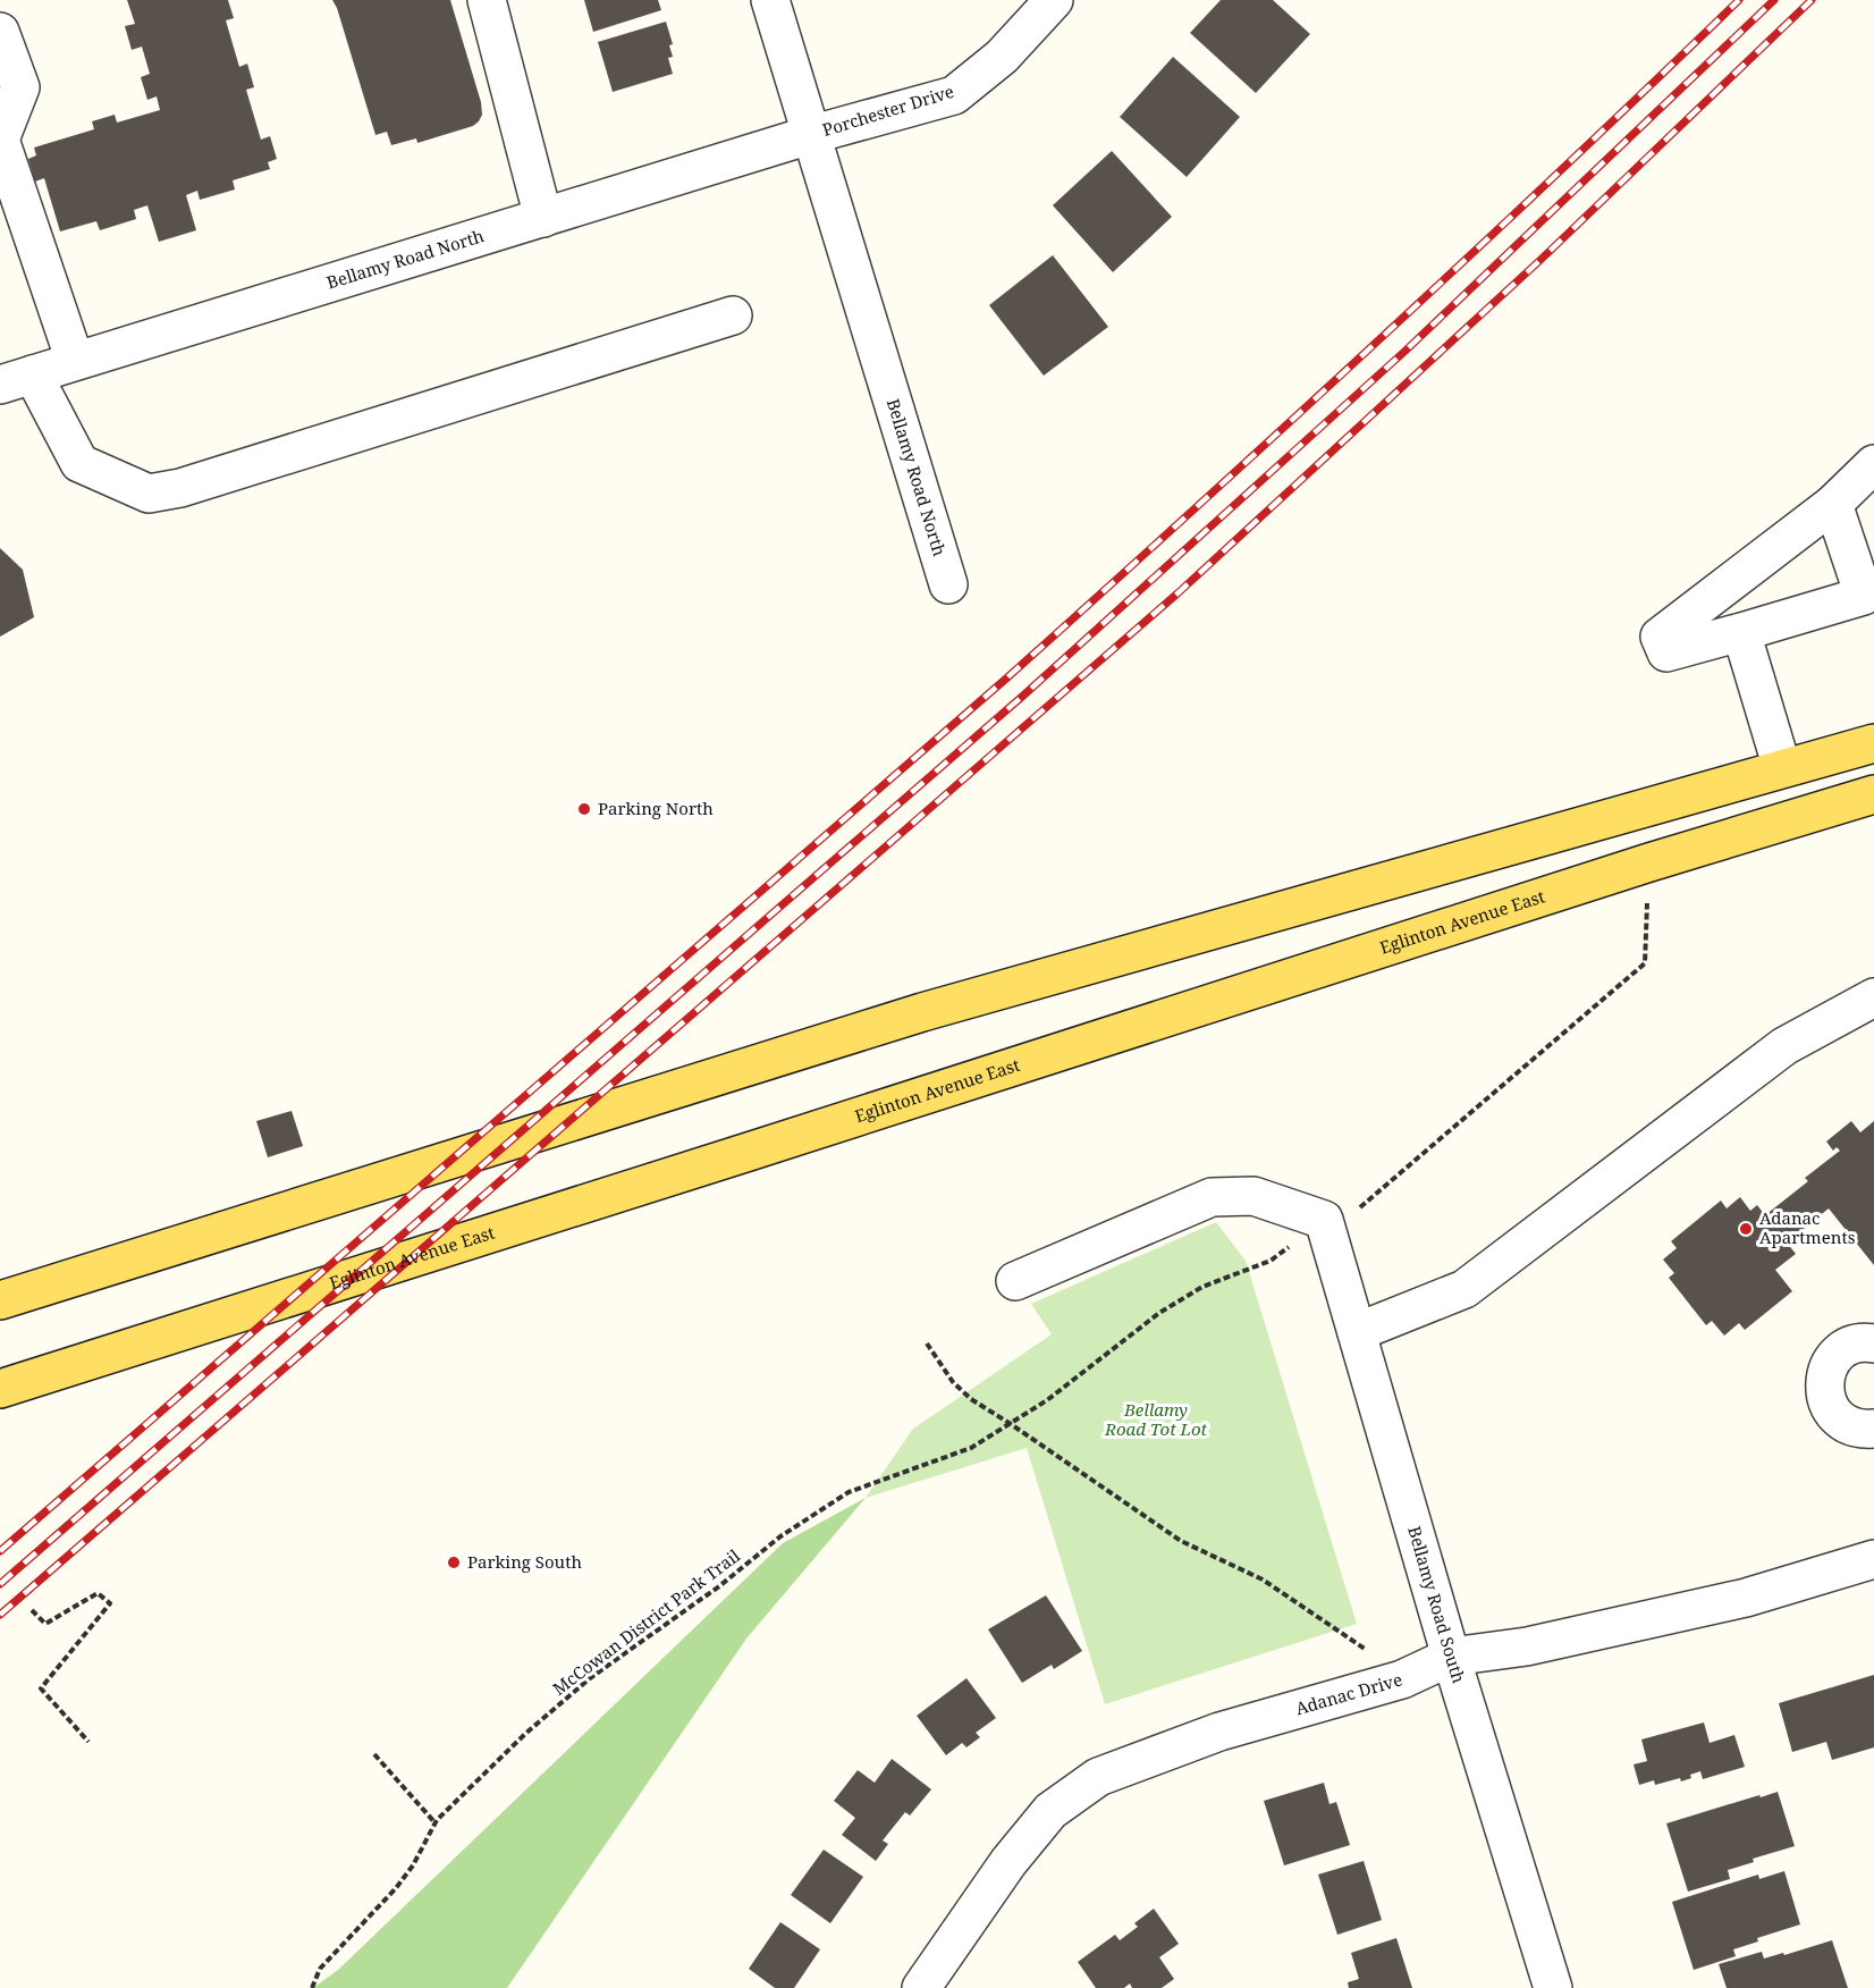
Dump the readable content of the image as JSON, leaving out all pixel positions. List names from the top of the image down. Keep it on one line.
{"streets":{"main road":["Eglinton Avenue East"],"street":["Porchester Drive","Bellamy Road North","Bellamy Road South","Adanac Drive"],"path":["McCowan District Park Trail"]},"crossings":[["Porchester Drive","Bellamy Road North"],["Eglinton Avenue East","McCowan District Park Trail"],["Bellamy Road South","McCowan District Park Trail"],["Bellamy Road South","Adanac Drive"]],"parks":["Bellamy Road Tot Lot"],"places":["Parking North","Adanac Apartments","Parking South"]}
